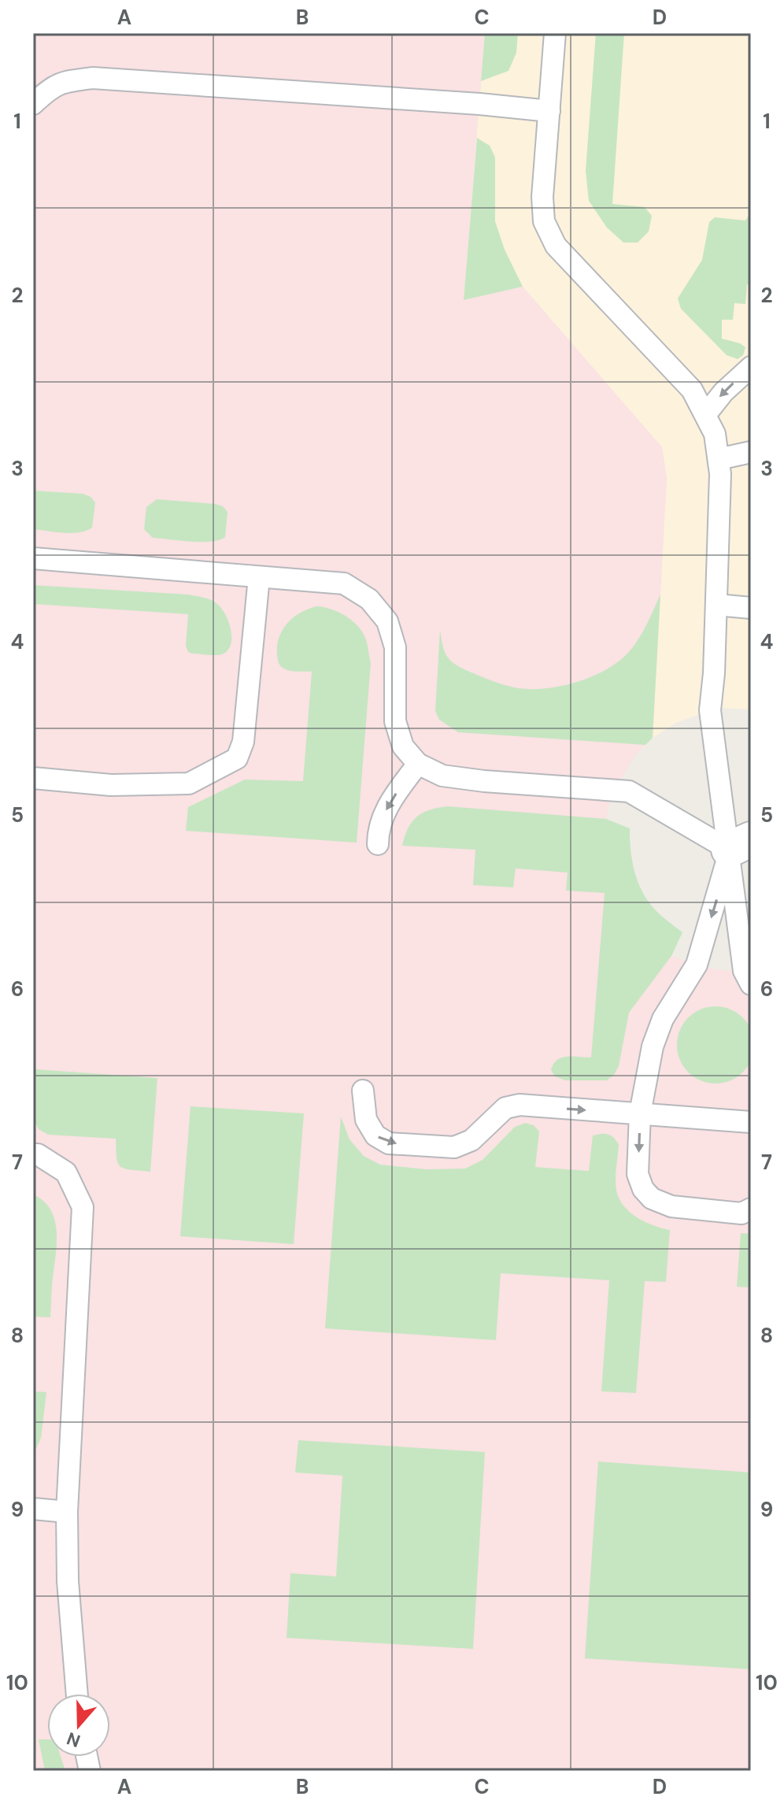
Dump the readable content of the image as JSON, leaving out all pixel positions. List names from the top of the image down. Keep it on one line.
{"north":"bottom","grid":{"columns":["A","B","C","D"],"rows":["1","2","3","4","5","6","7","8","9","10"]}}
